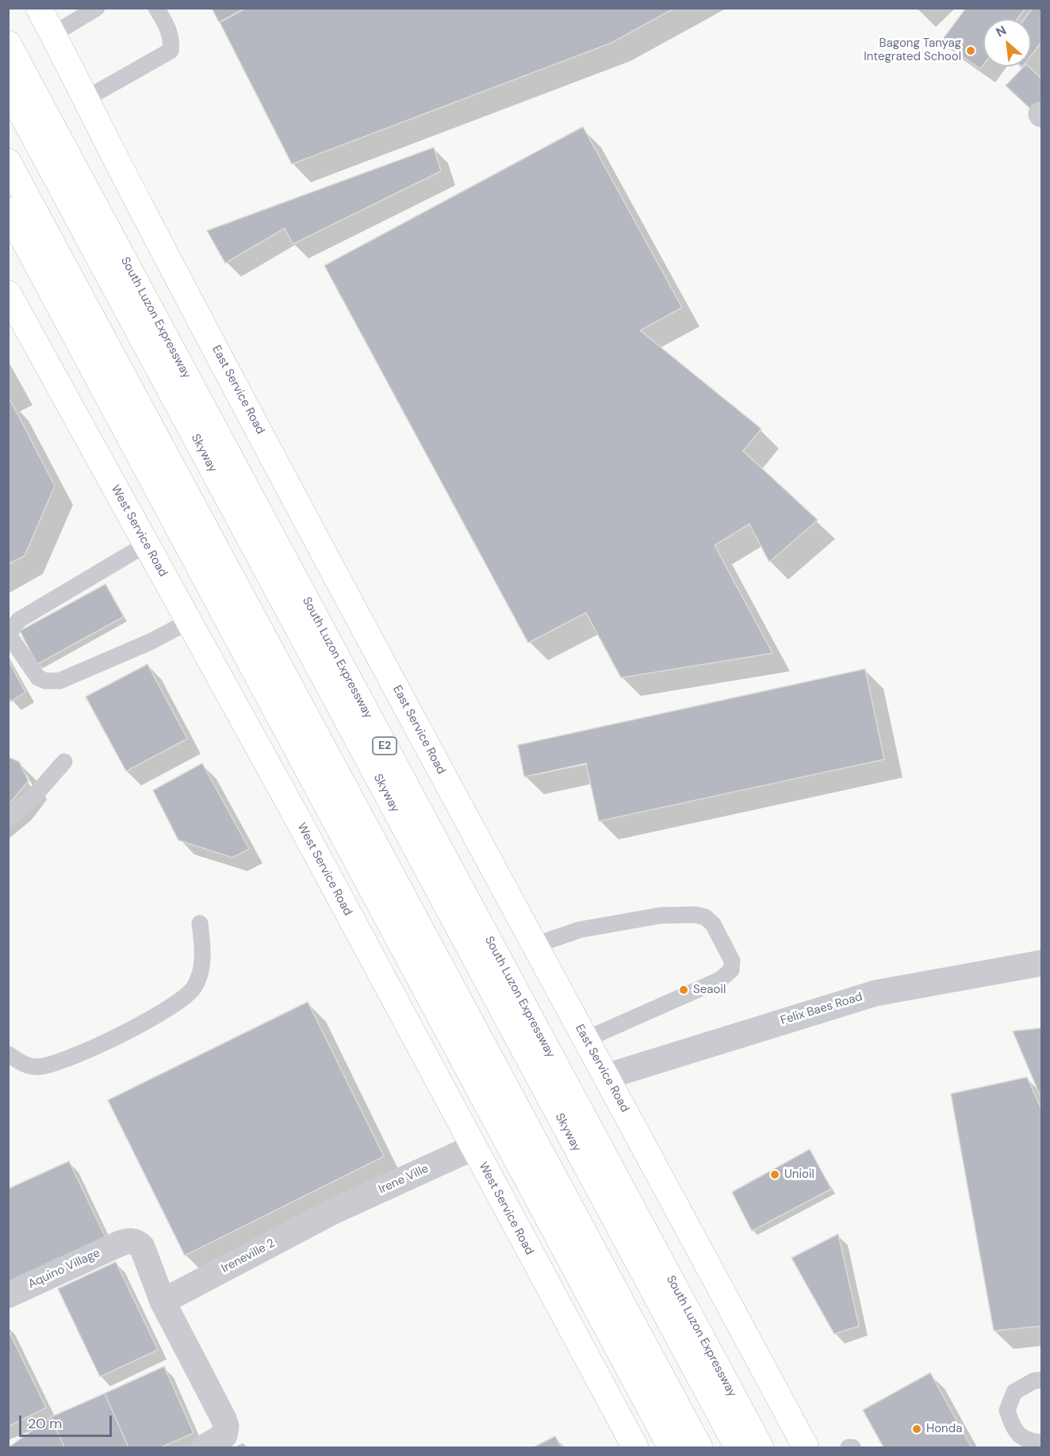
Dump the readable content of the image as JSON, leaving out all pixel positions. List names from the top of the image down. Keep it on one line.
{"streets":{"main road":["South Luzon Expressway","East Service Road","Skyway","West Service Road","E2"],"street":["Felix Baes Road","Irene Ville","Ireneville 2","Aquino Village"]},"crossings":[["East Service Road","Felix Baes Road"],["West Service Road","Irene Ville"],["Irene Ville","Ireneville 2"],["Ireneville 2","Aquino Village"]],"places":["Bagong Tanyag Integrated School","Seaoil","Unioil","Honda"],"scale_bar":"20 m","north":"top left"}
